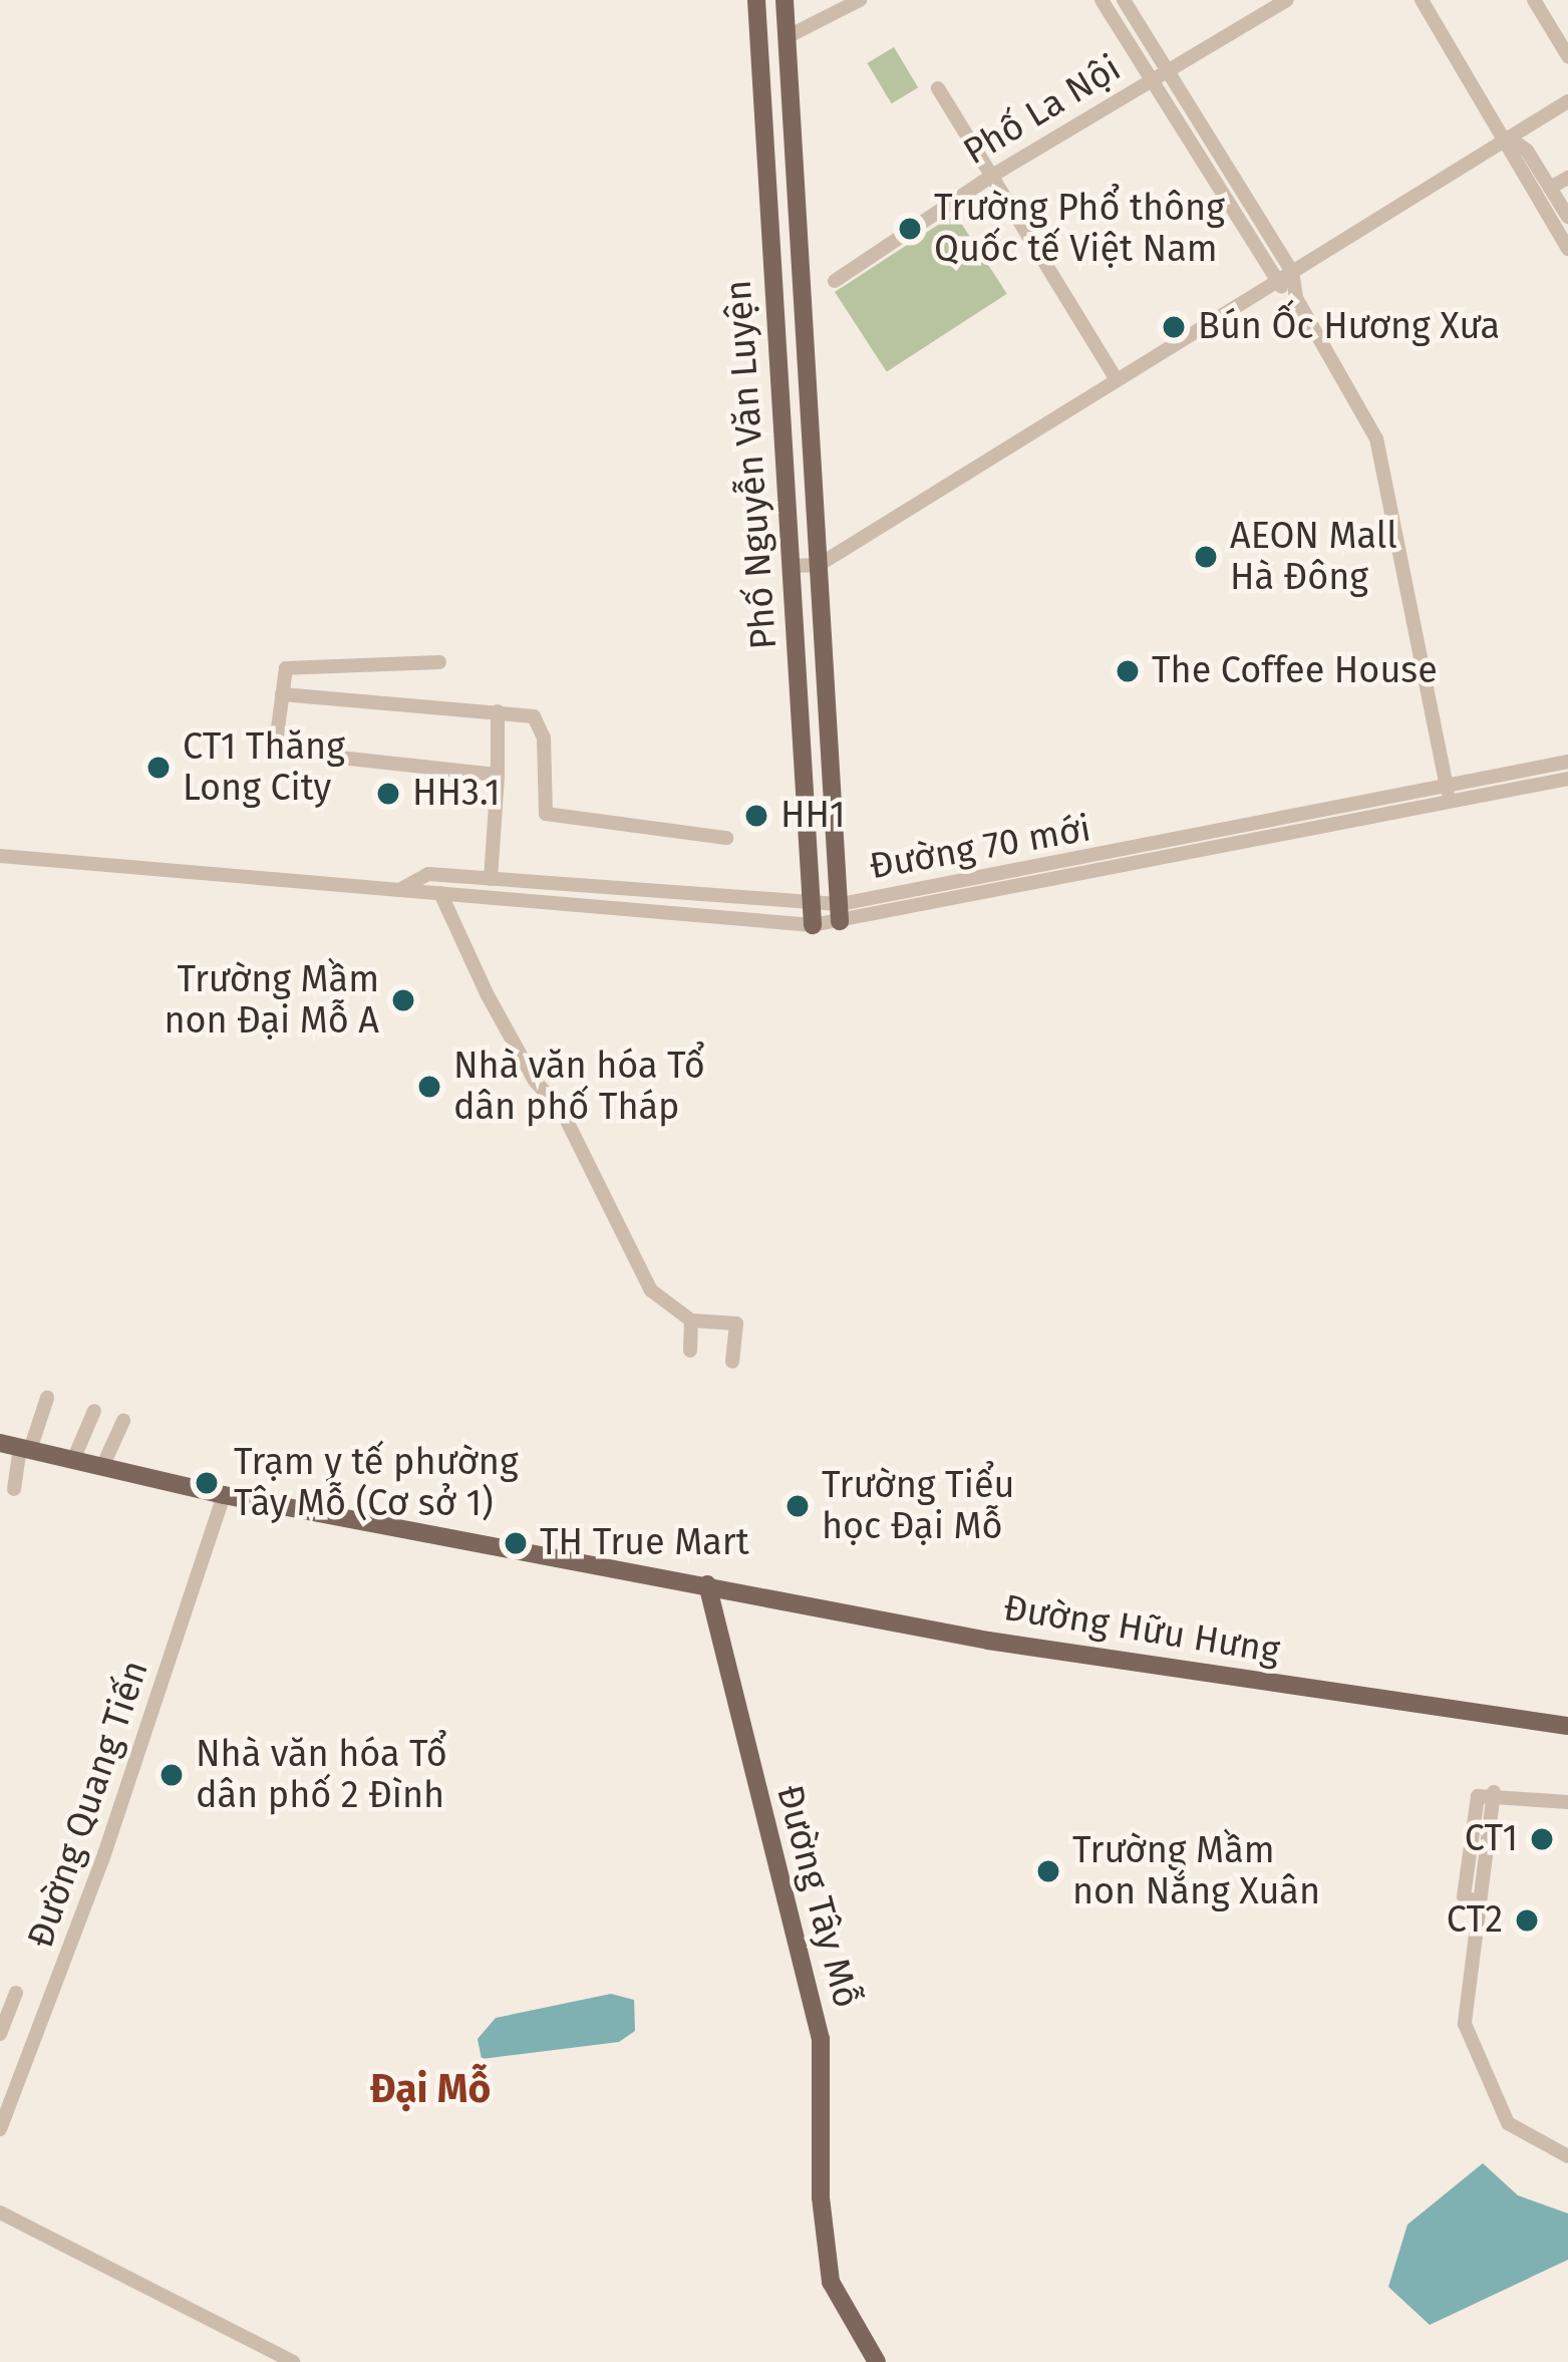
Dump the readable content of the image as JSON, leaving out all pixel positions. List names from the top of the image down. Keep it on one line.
{"streets":{"main road":["Phố Nguyễn Văn Luyện","Đường Hữu Hưng","Đường Tây Mỗ"],"street":["Phố La Nội","Đường 70 mới","Đường Quang Tiến"]},"crossings":[["Phố Nguyễn Văn Luyện","Đường 70 mới"],["Đường Hữu Hưng","Đường Quang Tiến"],["Đường Hữu Hưng","Đường Tây Mỗ"]],"districts":["Đại Mỗ"],"places":["Trường Phổ thông Quốc tế Việt Nam","Bún Ốc Hương Xưa","AEON Mall Hà Đông","The Coffee House","CT1 Thăng Long City","HH3.1","HH1","Trường Mầm non Đại Mỗ A","Nhà văn hóa Tổ dân phố Tháp","Trạm y tế phường Tây Mỗ (Cơ sở 1)","Trường Tiểu học Đại Mỗ","TH True Mart","Nhà văn hóa Tổ dân phố 2 Đình","CT1","Trường Mầm non Nắng Xuân","CT2"]}
